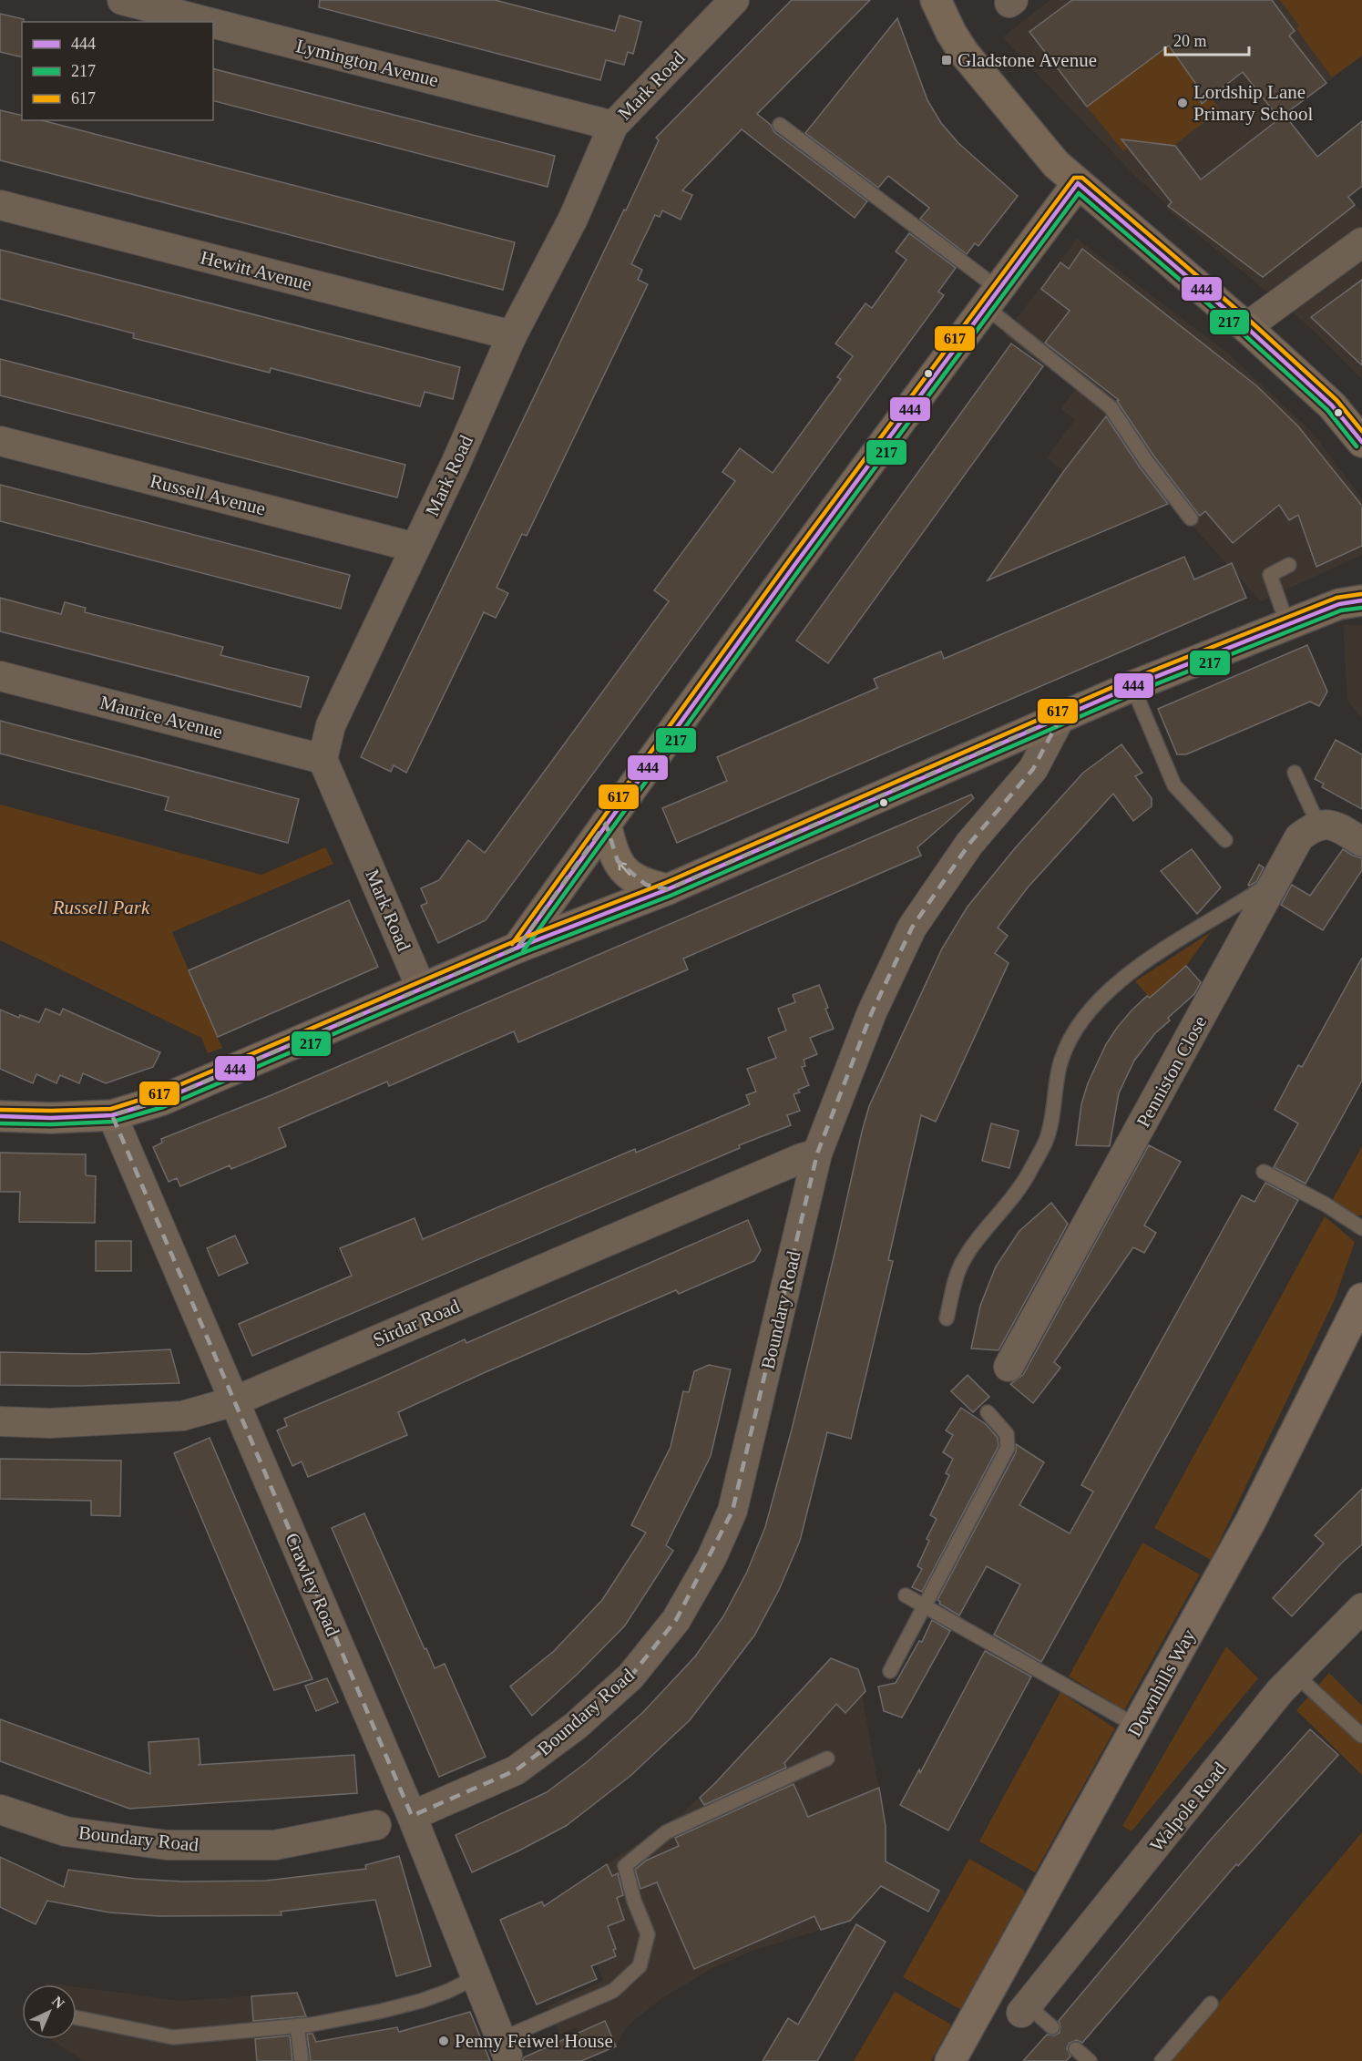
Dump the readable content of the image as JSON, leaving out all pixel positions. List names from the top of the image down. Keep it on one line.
{"streets":{"main road":["Downhills Way"],"street":["Lymington Avenue","Mark Road","Hewitt Avenue","Russell Avenue","Maurice Avenue","Penniston Close","Boundary Road","Sirdar Road","Crawley Road","Walpole Road"]},"crossings":[["Lymington Avenue","Mark Road"],["Mark Road","Hewitt Avenue"],["Mark Road","Russell Avenue"],["Mark Road","Maurice Avenue"],["Boundary Road","Sirdar Road"],["Boundary Road","Crawley Road"],["Sirdar Road","Crawley Road"]],"parks":["Russell Park"],"places":{"transit":["Gladstone Avenue"],"other":["Lordship Lane Primary School","Penny Feiwel House"]},"lines":["transit line 617","transit line 444","transit line 217"],"legend":["444","217","617"],"scale_bar":"20 m","north":"top right"}
